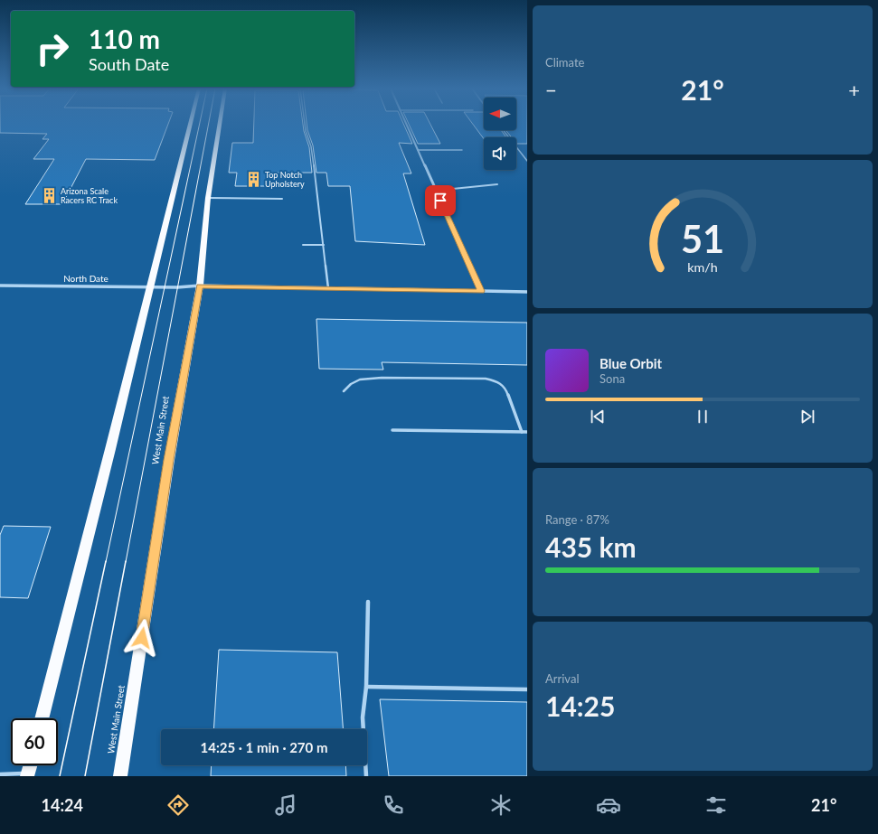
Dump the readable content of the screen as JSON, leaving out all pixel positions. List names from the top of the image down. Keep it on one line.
{"streets":{"main road":["West Main Street"],"street":["North Date"]},"crossings":[["North Date","West Main Street"]],"places":{"building":["Top Notch Upholstery","Arizona Scale Racers RC Track"]},"north":"left","page":{"tile":["Climate",["Range · 87%","435 km"],["Arrival","14:25"]],"turn":["110 m","South Date"],"heat":["−","21°","+"],"song":["Blue Orbit","Sona"],"limit":"60","trip":"14:25 · 1 min · 270 m","tabs":["14:24","21°"],"gauge":["51","km/h"]}}
